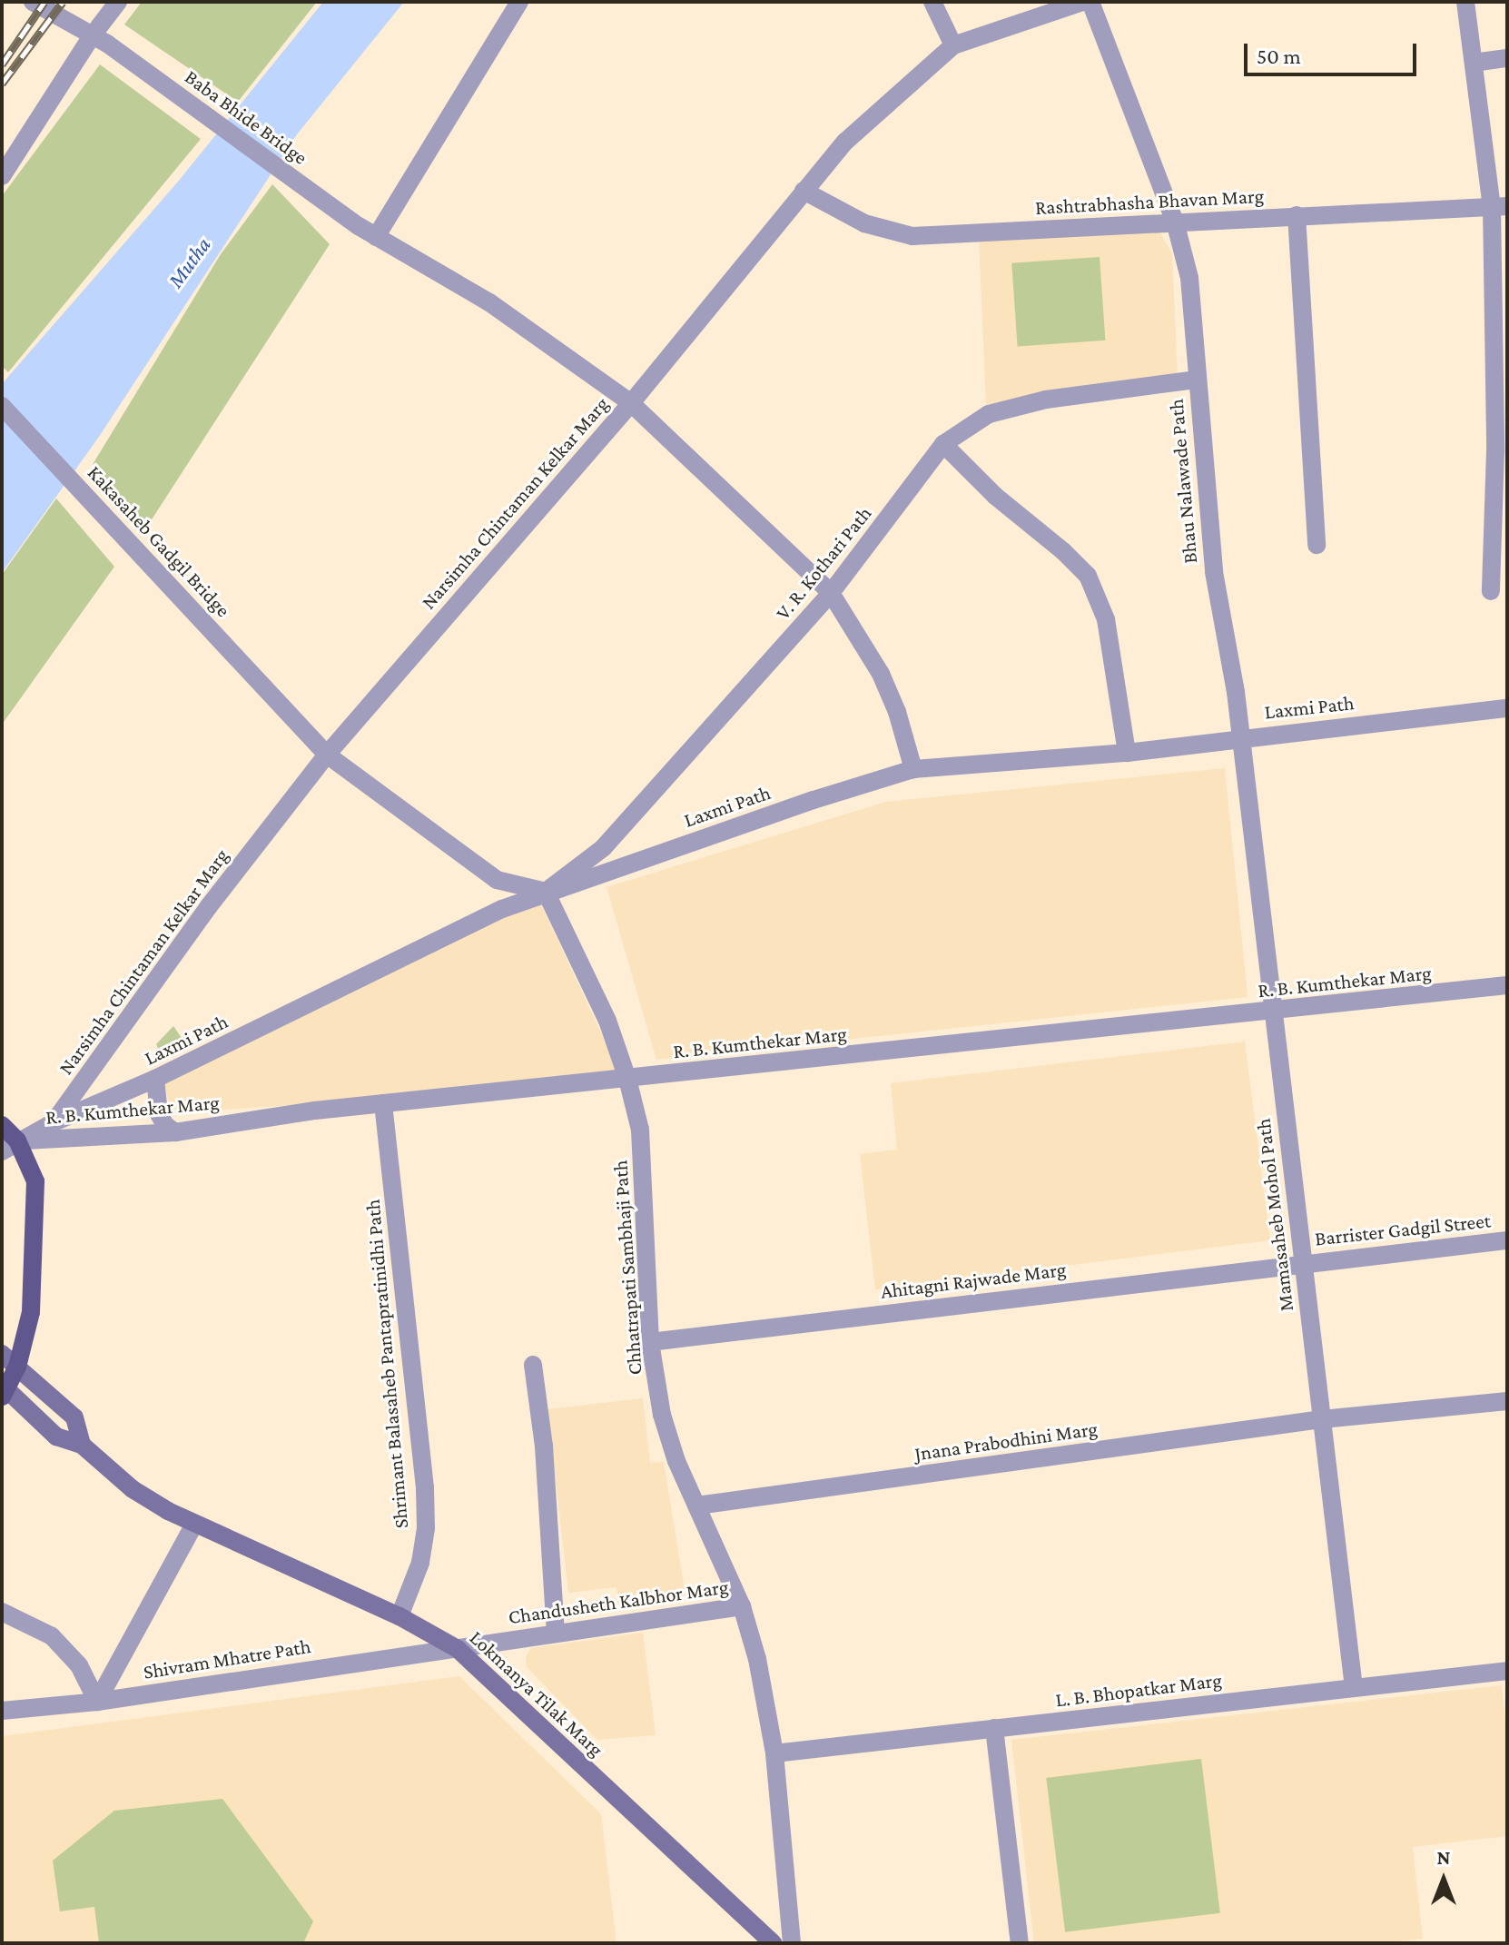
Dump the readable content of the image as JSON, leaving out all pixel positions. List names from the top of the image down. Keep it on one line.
{"streets":{"main road":["Lokmanya Tilak Marg"],"street":["Baba Bhide Bridge","Rashtrabhasha Bhavan Marg","Bhau Nalawade Path","Narsimha Chintaman Kelkar Marg","Kakasaheb Gadgil Bridge","V. R. Kothari Path","Laxmi Path","R. B. Kumthekar Marg","Mamasaheb Mohol Path","Barrister Gadgil Street","Chhatrapati Sambhaji Path","Ahitagni Rajwade Marg","Shrimant Balasaheb Pantapratinidhi Path","Jnana Prabodhini Marg","Chandusheth Kalbhor Marg","Shivram Mhatre Path","L. B. Bhopatkar Marg"]},"crossings":[["Baba Bhide Bridge","Narsimha Chintaman Kelkar Marg"],["Baba Bhide Bridge","V. R. Kothari Path"],["Baba Bhide Bridge","Laxmi Path"],["Rashtrabhasha Bhavan Marg","Bhau Nalawade Path"],["Rashtrabhasha Bhavan Marg","Narsimha Chintaman Kelkar Marg"],["Bhau Nalawade Path","V. R. Kothari Path"],["Bhau Nalawade Path","Laxmi Path"],["Bhau Nalawade Path","Mamasaheb Mohol Path"],["Narsimha Chintaman Kelkar Marg","Kakasaheb Gadgil Bridge"],["Narsimha Chintaman Kelkar Marg","Laxmi Path"],["V. R. Kothari Path","Laxmi Path"],["V. R. Kothari Path","Chhatrapati Sambhaji Path"],["Laxmi Path","R. B. Kumthekar Marg"],["Laxmi Path","Mamasaheb Mohol Path"],["Laxmi Path","Chhatrapati Sambhaji Path"],["R. B. Kumthekar Marg","Mamasaheb Mohol Path"],["R. B. Kumthekar Marg","Chhatrapati Sambhaji Path"],["R. B. Kumthekar Marg","Shrimant Balasaheb Pantapratinidhi Path"],["Mamasaheb Mohol Path","Barrister Gadgil Street"],["Mamasaheb Mohol Path","Ahitagni Rajwade Marg"],["Mamasaheb Mohol Path","Jnana Prabodhini Marg"],["Mamasaheb Mohol Path","L. B. Bhopatkar Marg"],["Barrister Gadgil Street","Ahitagni Rajwade Marg"],["Chhatrapati Sambhaji Path","Ahitagni Rajwade Marg"],["Chhatrapati Sambhaji Path","Jnana Prabodhini Marg"],["Chhatrapati Sambhaji Path","Chandusheth Kalbhor Marg"],["Chhatrapati Sambhaji Path","L. B. Bhopatkar Marg"],["Shrimant Balasaheb Pantapratinidhi Path","Lokmanya Tilak Marg"],["Chandusheth Kalbhor Marg","Shivram Mhatre Path"],["Chandusheth Kalbhor Marg","Lokmanya Tilak Marg"],["Shivram Mhatre Path","Lokmanya Tilak Marg"]],"water":["Mutha"],"scale_bar":"50 m","north":"top"}
